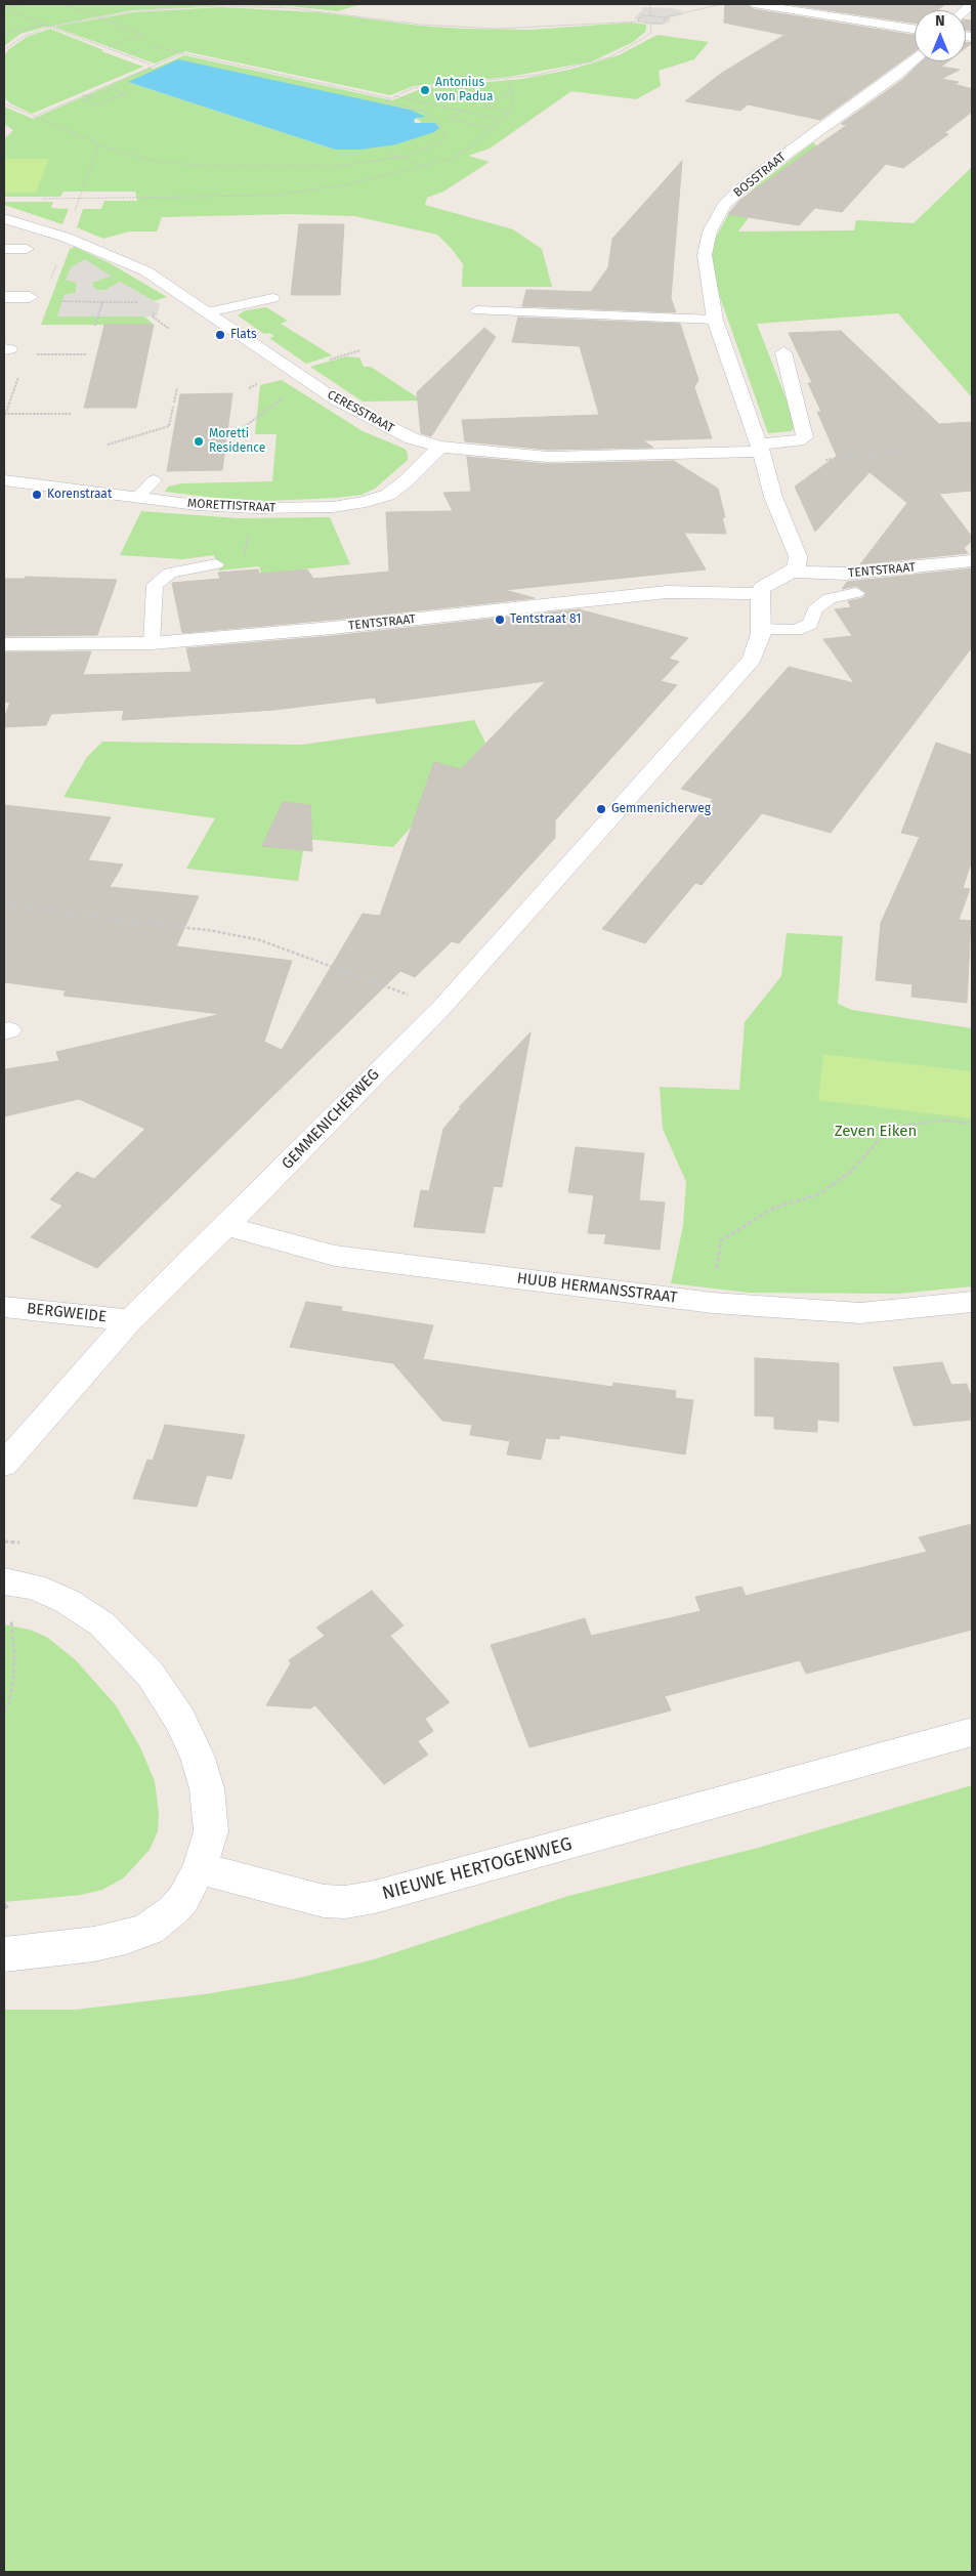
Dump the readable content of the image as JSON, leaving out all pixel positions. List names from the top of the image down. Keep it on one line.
{"streets":{"street":["BOSSTRAAT","CERESSTRAAT","MORETTISTRAAT","TENTSTRAAT","GEMMENICHERWEG","HUUB HERMANSSTRAAT","BERGWEIDE","NIEUWE HERTOGENWEG"]},"crossings":[["BOSSTRAAT","CERESSTRAAT"],["BOSSTRAAT","TENTSTRAAT"],["CERESSTRAAT","MORETTISTRAAT"],["TENTSTRAAT","GEMMENICHERWEG"],["GEMMENICHERWEG","HUUB HERMANSSTRAAT"],["GEMMENICHERWEG","BERGWEIDE"]],"parks":["Zeven Eiken"],"places":["Antonius von Padua","Flats","Moretti Residence","Korenstraat","Tentstraat 81","Gemmenicherweg"],"north":"top"}
